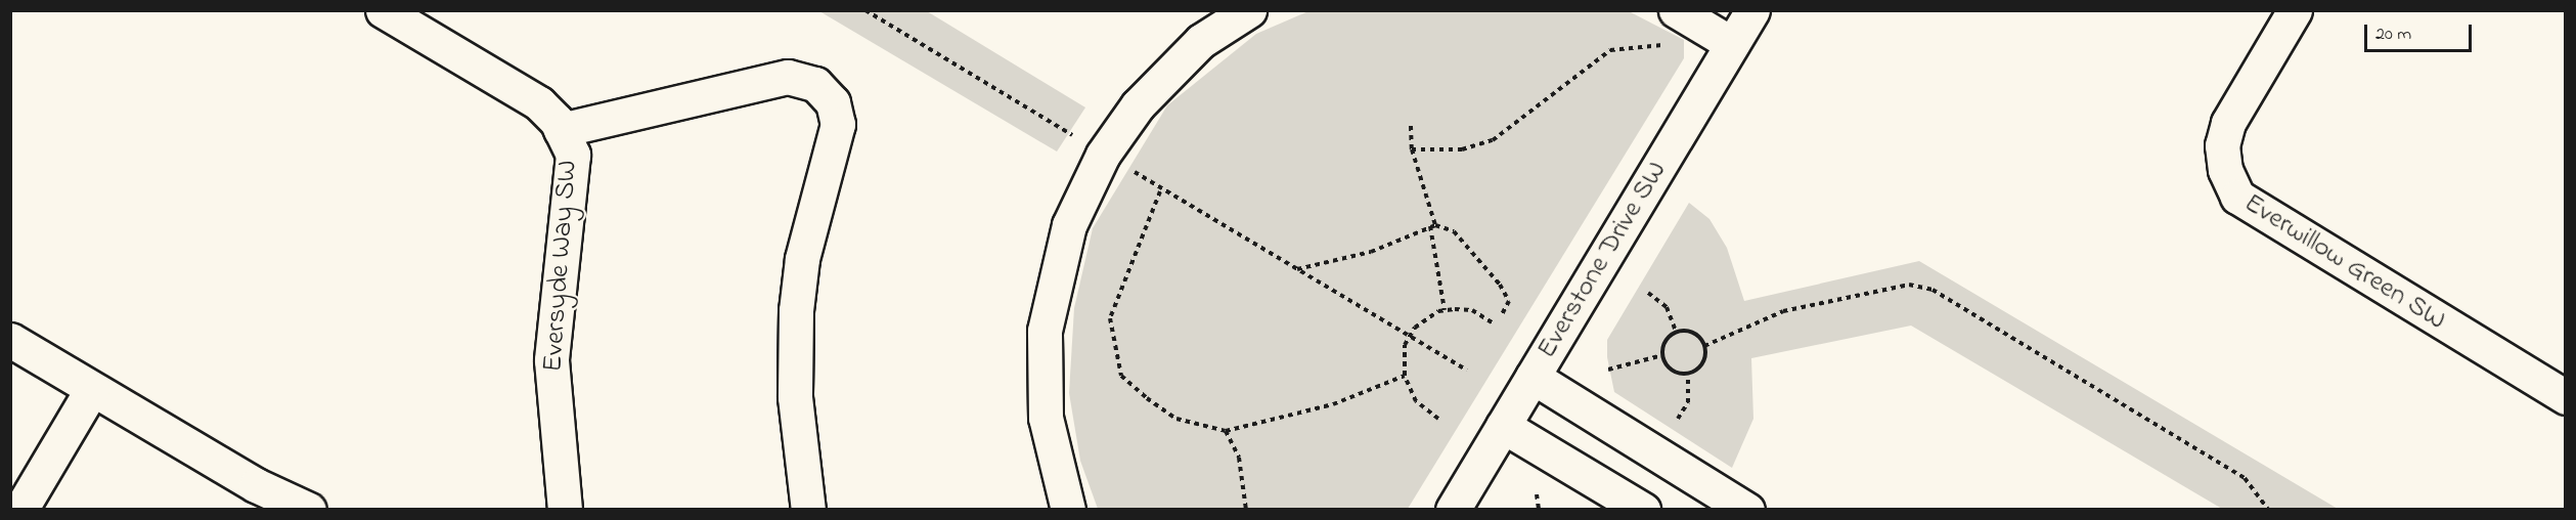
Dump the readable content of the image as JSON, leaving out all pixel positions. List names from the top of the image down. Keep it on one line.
{"streets":{"street":["Everstone Drive SW","Everwillow Green SW","Eversyde Way SW"]},"scale_bar":"20 m"}
